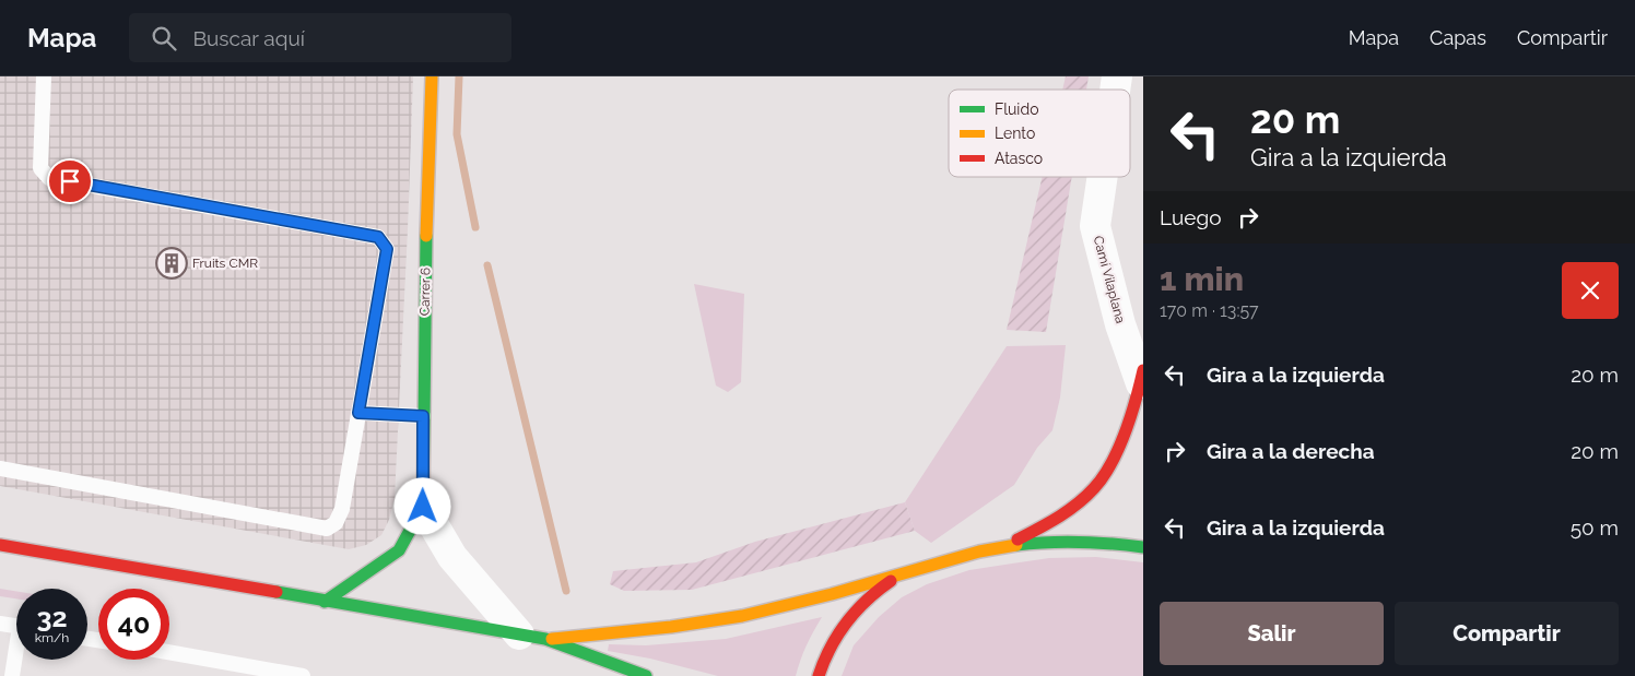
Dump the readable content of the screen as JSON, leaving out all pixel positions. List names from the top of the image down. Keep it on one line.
{"streets":{"main road":["Carrer 6"],"street":["Camí Vilaplana"]},"places":{"building":["Fruits CMR"]},"legend":["Fluido","Lento","Atasco"],"page":{"header":"Mapa","search":"Buscar aquí","nav":["Mapa","Capas","Compartir"],"turn":["20 m","Gira a la izquierda"],"then":"Luego","heading":["1 min","170 m · 13:57"],"list":[{"name":"Gira a la izquierda","value":"20 m"},{"name":"Gira a la derecha","value":"20 m"},{"name":"Gira a la izquierda","value":"50 m"}],"speed":"32 km/h","limit":"40","buttons":["Salir","Compartir"]}}
